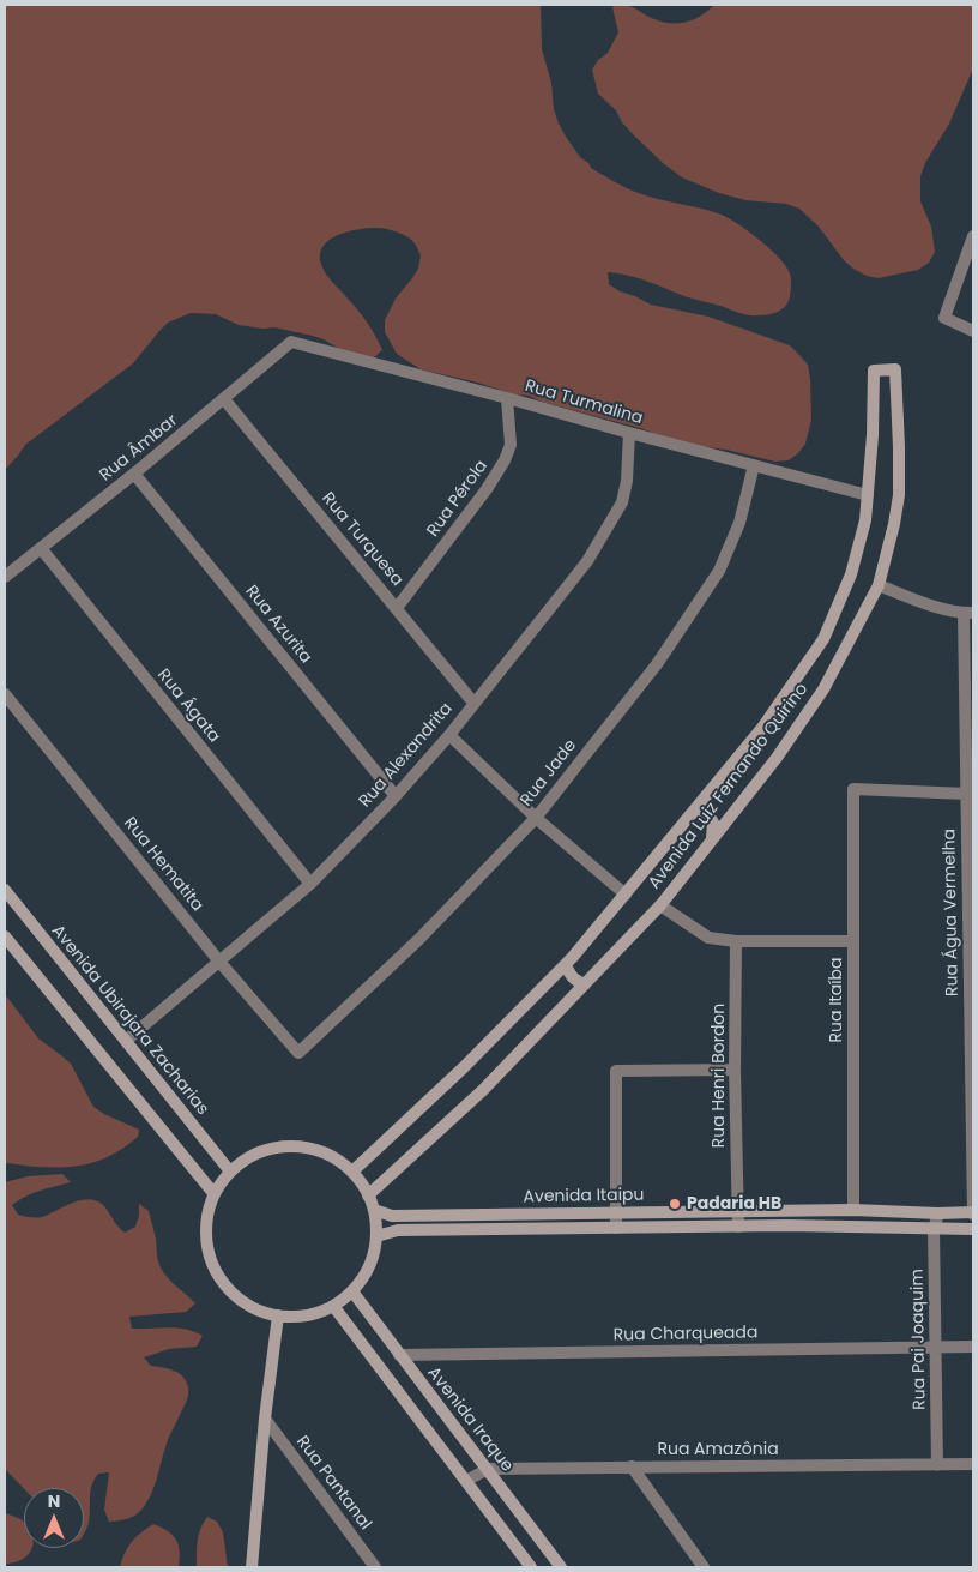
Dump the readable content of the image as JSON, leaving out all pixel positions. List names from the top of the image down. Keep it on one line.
{"streets":{"street":["Rua Turmalina","Rua Âmbar","Rua Pérola","Rua Turquesa","Rua Azurita","Rua Ágata","Rua Alexandrita","Rua Jade","Avenida Luiz Fernando Quirino","Rua Hematita","Rua Água Vermelha","Rua Itaíba","Avenida Ubirajara Zacharias","Rua Henri Bordon","Avenida Itaipu","Rua Charqueada","Rua Pai Joaquim","Avenida Iraque","Rua Amazônia","Rua Pantanal"]},"crossings":[["Rua Turmalina","Rua Âmbar"],["Rua Turmalina","Rua Pérola"],["Rua Turmalina","Rua Alexandrita"],["Rua Turmalina","Rua Jade"],["Rua Turmalina","Avenida Luiz Fernando Quirino"],["Rua Âmbar","Rua Turquesa"],["Rua Âmbar","Rua Azurita"],["Rua Âmbar","Rua Ágata"],["Rua Pérola","Rua Turquesa"],["Rua Turquesa","Rua Alexandrita"],["Rua Azurita","Rua Alexandrita"],["Rua Ágata","Rua Alexandrita"],["Rua Alexandrita","Rua Hematita"],["Rua Alexandrita","Avenida Ubirajara Zacharias"],["Rua Jade","Rua Hematita"],["Avenida Luiz Fernando Quirino","Avenida Ubirajara Zacharias"],["Avenida Luiz Fernando Quirino","Avenida Itaipu"],["Avenida Luiz Fernando Quirino","Avenida Iraque"],["Rua Água Vermelha","Rua Itaíba"],["Rua Água Vermelha","Avenida Itaipu"],["Rua Itaíba","Avenida Itaipu"],["Avenida Ubirajara Zacharias","Avenida Itaipu"],["Avenida Ubirajara Zacharias","Avenida Iraque"],["Rua Henri Bordon","Avenida Itaipu"],["Avenida Itaipu","Rua Pai Joaquim"],["Avenida Itaipu","Avenida Iraque"],["Rua Charqueada","Rua Pai Joaquim"],["Rua Charqueada","Avenida Iraque"],["Rua Pai Joaquim","Rua Amazônia"],["Avenida Iraque","Rua Amazônia"]],"places":["Padaria HB"],"north":"top"}
